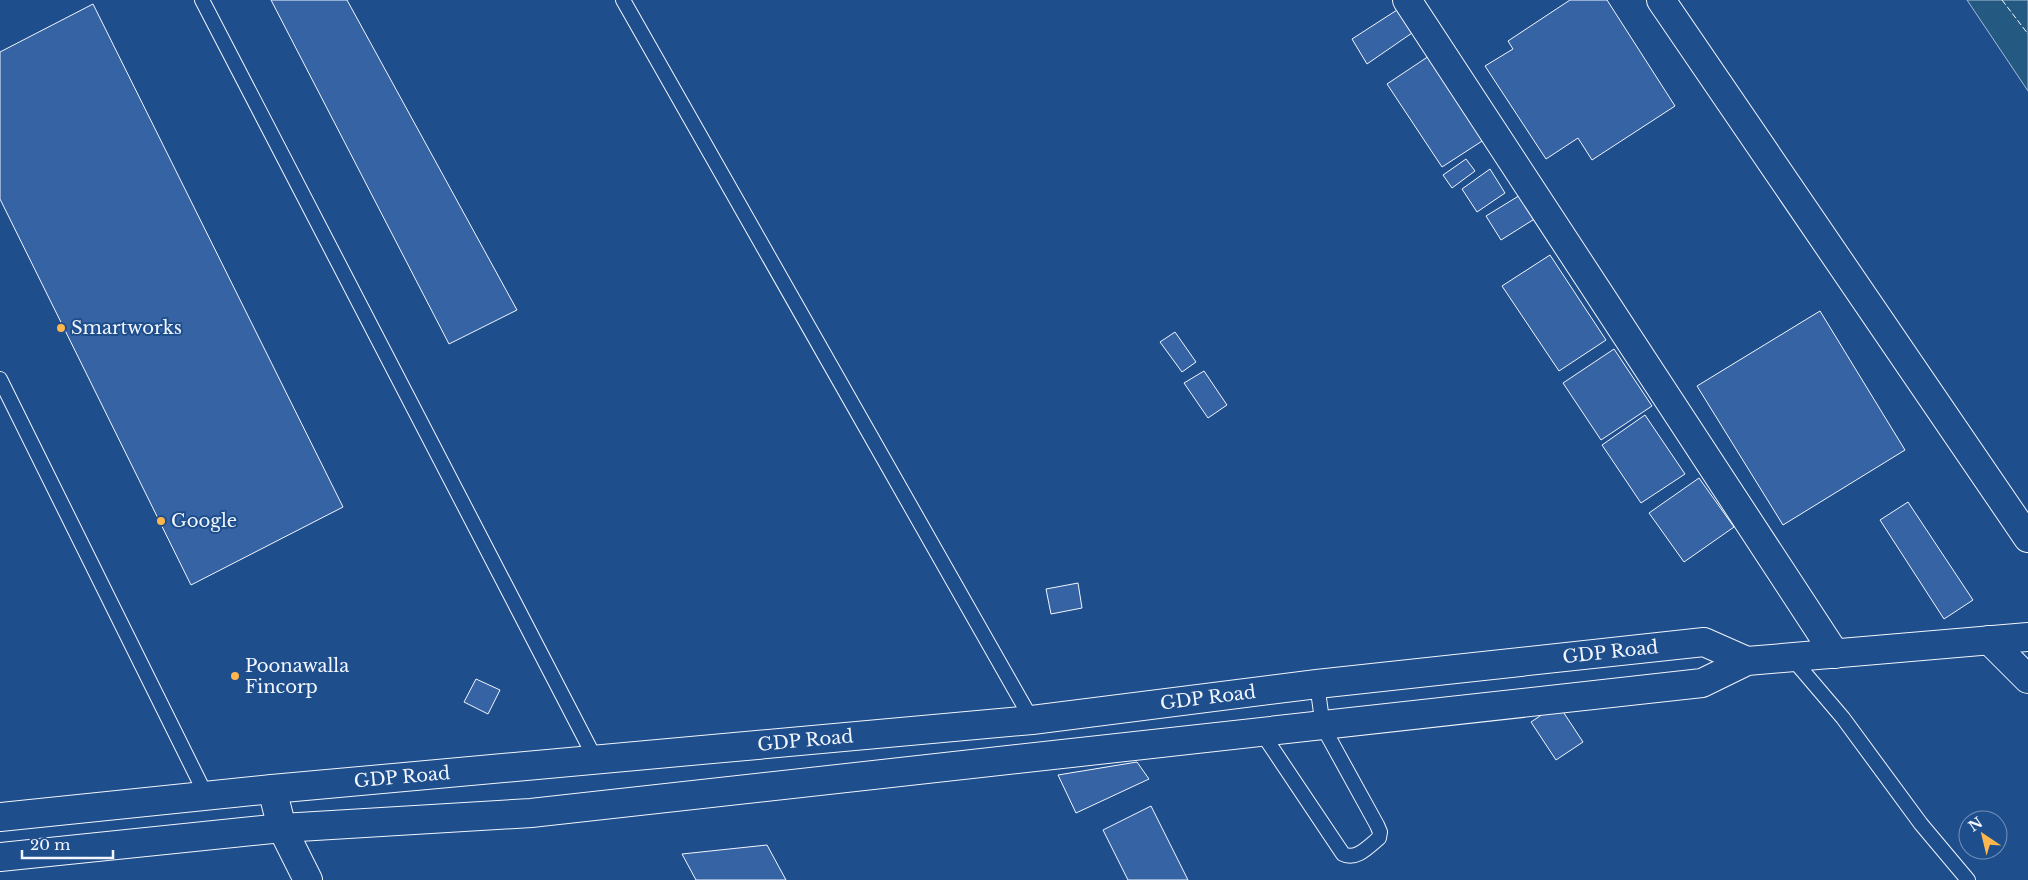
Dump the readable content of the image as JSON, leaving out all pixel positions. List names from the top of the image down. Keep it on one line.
{"streets":{"main road":["GDP Road"]},"places":["Smartworks","Google","Poonawalla Fincorp"],"scale_bar":"20 m","north":"top left"}
